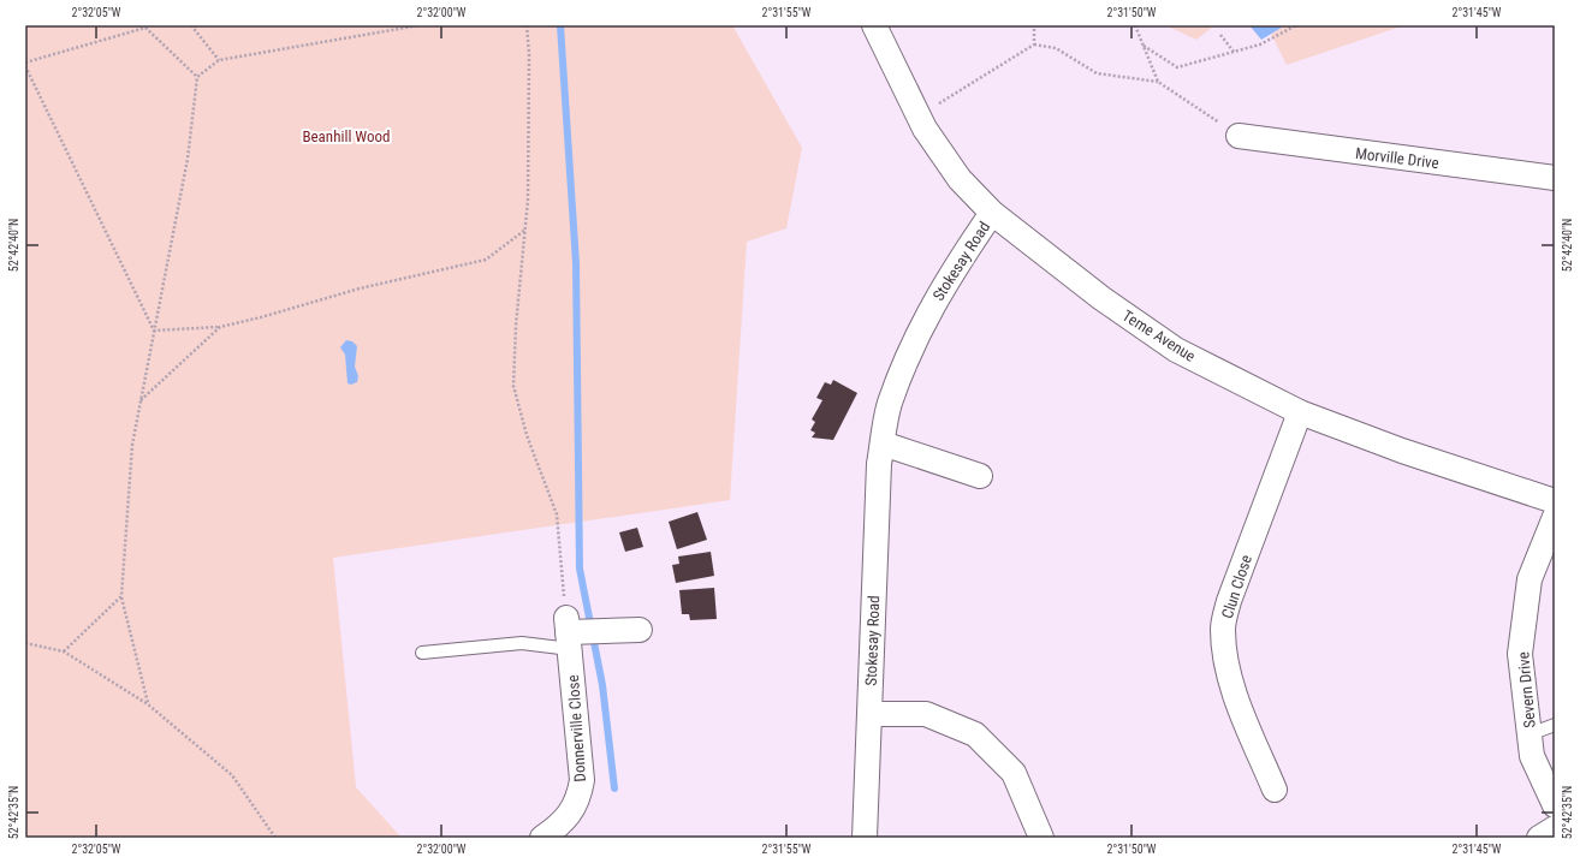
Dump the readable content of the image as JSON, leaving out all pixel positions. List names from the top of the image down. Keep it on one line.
{"streets":{"street":["Morville Drive","Stokesay Road","Teme Avenue","Clun Close","Severn Drive","Donnerville Close"]},"crossings":[["Stokesay Road","Teme Avenue"],["Teme Avenue","Clun Close"]],"parks":["Beanhill Wood"],"coordinates":["2°32'05\"W","2°32'00\"W","2°31'55\"W","2°31'50\"W","2°31'45\"W","52°42'40\"N","52°42'35\"N"]}
